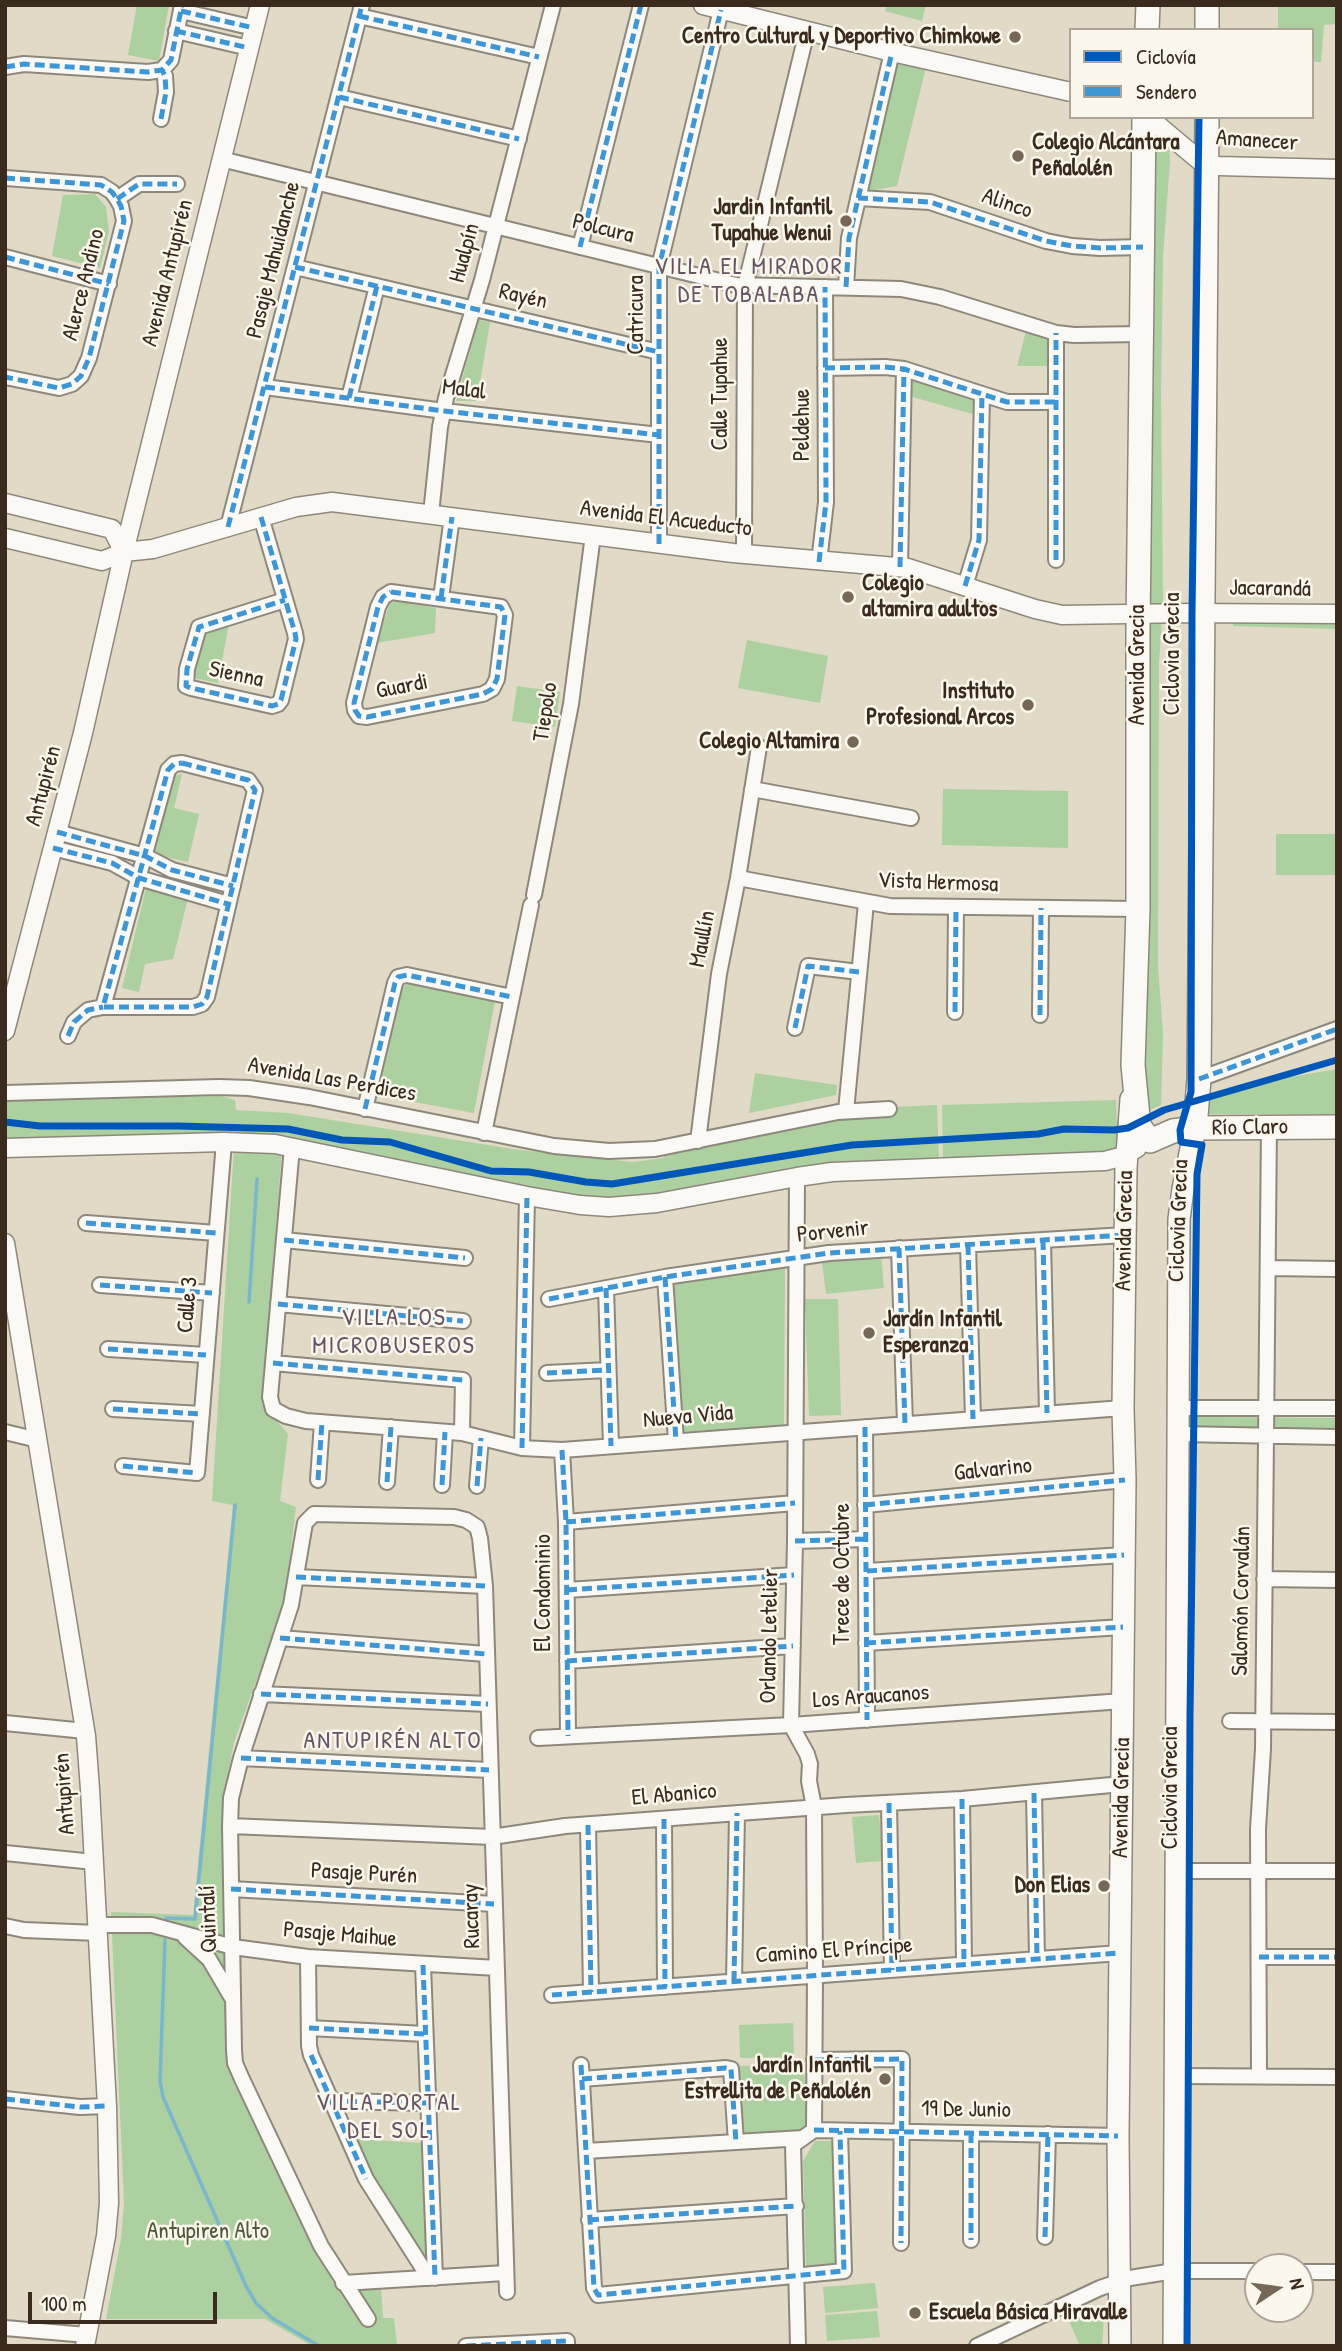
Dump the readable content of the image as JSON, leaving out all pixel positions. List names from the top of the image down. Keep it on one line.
{"streets":{"main road":["Avenida Grecia","Río Claro"],"street":["Amanecer","Alinco","Polcura","Hualpín","Pasaje Mahuidanche","Avenida Antupirén","Alerce Andino","Rayén","Catricura","Malal","Calle Tupahue","Peldehue","Avenida El Acueducto","Jacarandá","Sienna","Guardi","Tiepolo","Antupirén","Vista Hermosa","Maullín","Avenida Las Perdices","Porvenir","Calle 3","Nueva Vida","Galvarino","Trece de Octubre","El Condominio","Salomón Corvalán","Orlando Letelier","Los Araucanos","El Abanico","Pasaje Purén","Rucaray","Quintalí","Pasaje Maihue","Camino El Príncipe","19 De Junio"],"cycle path":["Ciclovia Grecia"]},"crossings":[["Alinco","Avenida Grecia"],["Polcura","Hualpín"],["Polcura","Pasaje Mahuidanche"],["Polcura","Avenida Antupirén"],["Polcura","Catricura"],["Polcura","Calle Tupahue"],["Polcura","Peldehue"],["Polcura","Avenida Grecia"],["Hualpín","Rayén"],["Hualpín","Malal"],["Hualpín","Avenida El Acueducto"],["Pasaje Mahuidanche","Rayén"],["Pasaje Mahuidanche","Malal"],["Pasaje Mahuidanche","Avenida El Acueducto"],["Avenida Antupirén","Avenida El Acueducto"],["Avenida Antupirén","Antupirén"],["Rayén","Catricura"],["Catricura","Malal"],["Catricura","Avenida El Acueducto"],["Calle Tupahue","Avenida El Acueducto"],["Peldehue","Avenida El Acueducto"],["Avenida El Acueducto","Jacarandá"],["Avenida El Acueducto","Avenida Grecia"],["Avenida El Acueducto","Sienna"],["Avenida El Acueducto","Tiepolo"],["Avenida El Acueducto","Antupirén"],["Avenida Grecia","Vista Hermosa"],["Avenida Grecia","Río Claro"],["Avenida Grecia","Porvenir"],["Avenida Grecia","Nueva Vida"],["Avenida Grecia","Galvarino"],["Avenida Grecia","Los Araucanos"],["Avenida Grecia","El Abanico"],["Avenida Grecia","Camino El Príncipe"],["Avenida Grecia","19 De Junio"],["Tiepolo","Avenida Las Perdices"],["Antupirén","Pasaje Maihue"],["Vista Hermosa","Maullín"],["Maullín","Avenida Las Perdices"],["Río Claro","Salomón Corvalán"],["Porvenir","Orlando Letelier"],["Nueva Vida","Trece de Octubre"],["Nueva Vida","El Condominio"],["Nueva Vida","Orlando Letelier"],["Galvarino","Trece de Octubre"],["Trece de Octubre","Los Araucanos"],["El Condominio","Los Araucanos"],["Orlando Letelier","Los Araucanos"],["Orlando Letelier","El Abanico"],["Orlando Letelier","Camino El Príncipe"],["Orlando Letelier","19 De Junio"],["El Abanico","Rucaray"],["El Abanico","Quintalí"],["Pasaje Purén","Rucaray"],["Pasaje Purén","Quintalí"],["Rucaray","Quintalí"],["Rucaray","Pasaje Maihue"],["Quintalí","Pasaje Maihue"]],"districts":["VILLA EL MIRADOR DE TOBALABA","VILLA LOS MICROBUSEROS","ANTUPIRÉN ALTO","VILLA PORTAL DEL SOL"],"parks":["Antupiren Alto"],"places":["Centro Cultural y Deportivo Chimkowe","Colegio Alcántara Peñalolén","Jardin Infantil Tupahue Wenui","Colegio altamira adultos","Instituto Profesional Arcos","Colegio Altamira","Jardín Infantil Esperanza","Don Elias","Jardín Infantil Estrellita de Peñalolén","Escuela Básica Miravalle"],"legend":["Ciclovía","Sendero"],"scale_bar":"100 m","north":"right"}
